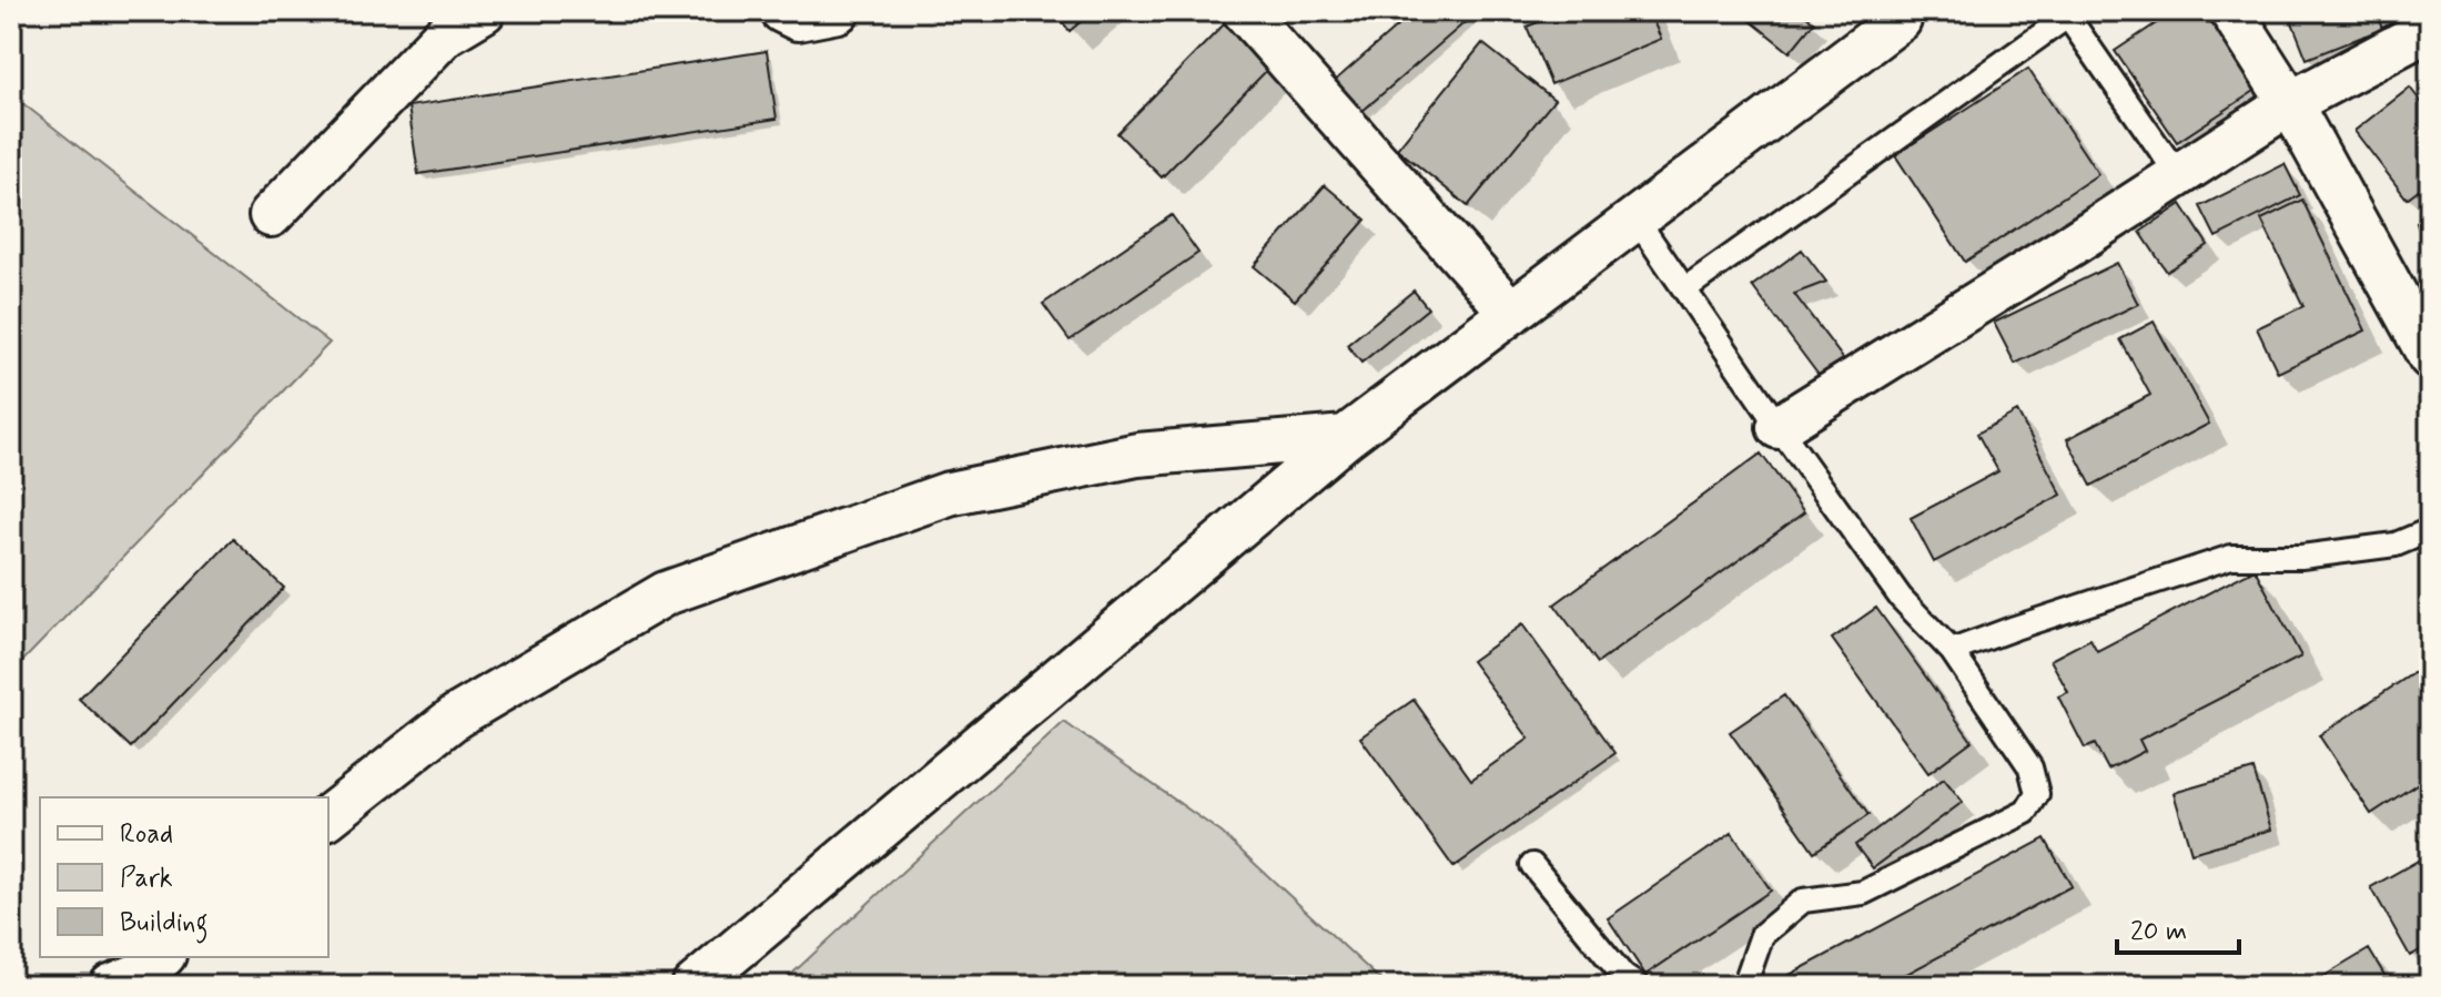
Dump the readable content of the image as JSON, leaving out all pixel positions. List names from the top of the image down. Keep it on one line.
{"legend":["Road","Park","Building"],"scale_bar":"20 m"}
